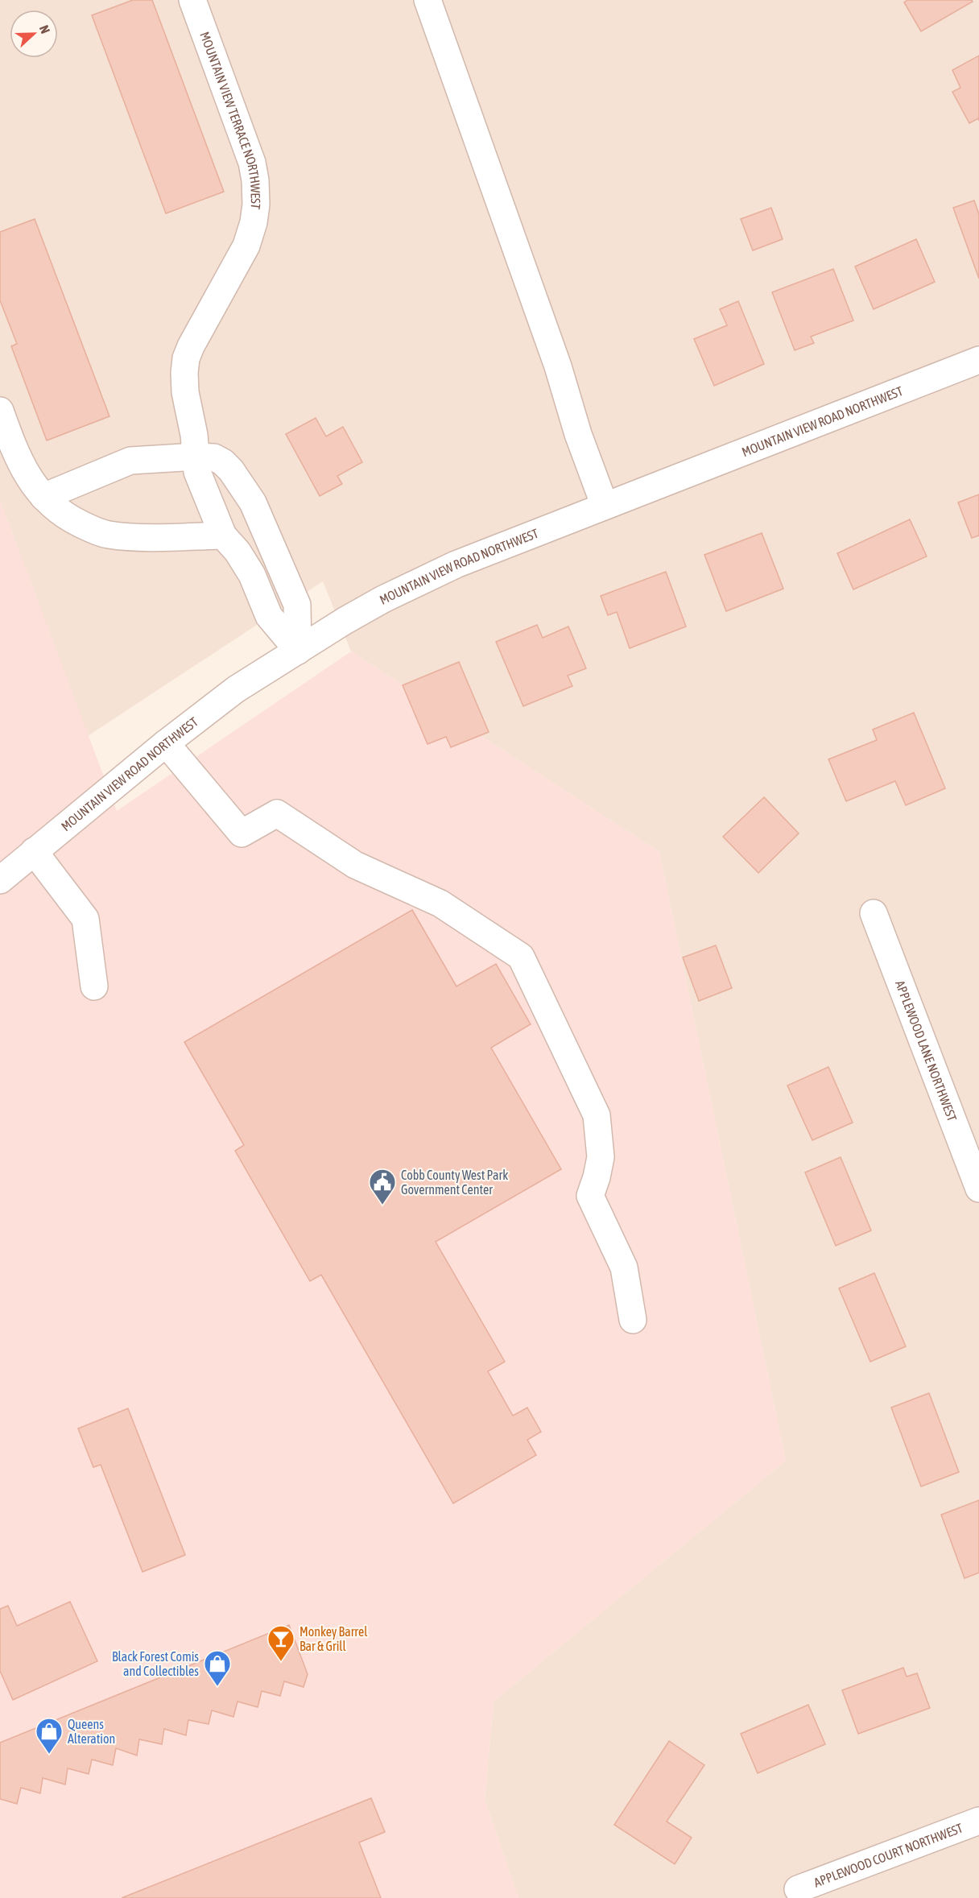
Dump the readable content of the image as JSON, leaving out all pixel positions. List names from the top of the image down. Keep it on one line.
{"streets":{"street":["MOUNTAIN VIEW TERRACE NORTHWEST","MOUNTAIN VIEW ROAD NORTHWEST","APPLEWOOD LANE NORTHWEST","APPLEWOOD COURT NORTHWEST"]},"crossings":[["MOUNTAIN VIEW TERRACE NORTHWEST","MOUNTAIN VIEW ROAD NORTHWEST"]],"places":{"public building":["Cobb County West Park Government Center"],"bar":["Monkey Barrel Bar & Grill"],"shop":["Black Forest Comis and Collectibles","Queens Alteration"]},"north":"right"}
